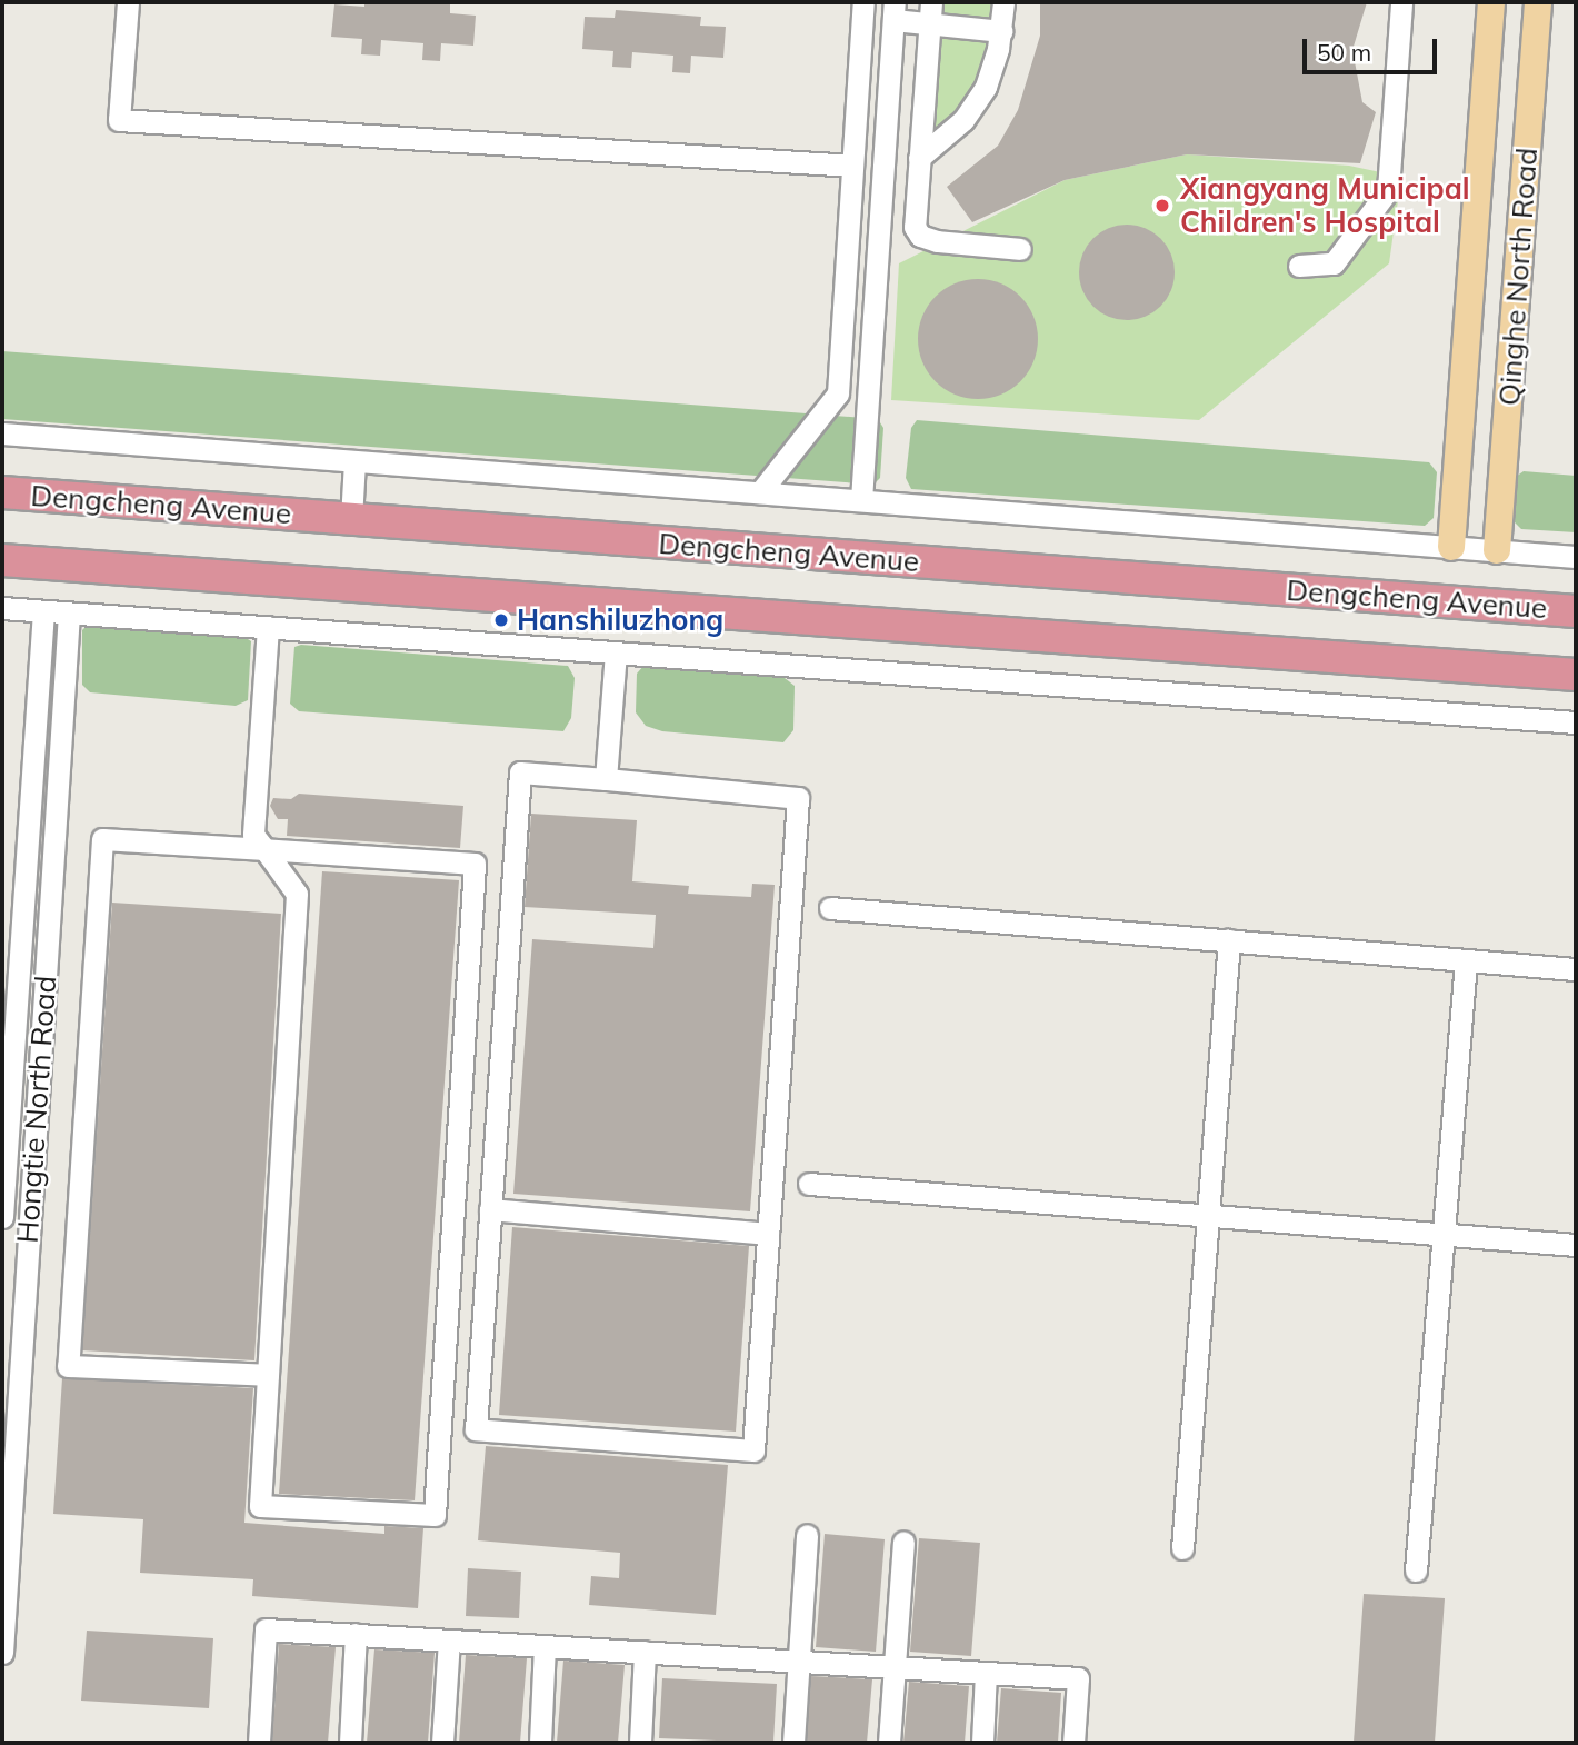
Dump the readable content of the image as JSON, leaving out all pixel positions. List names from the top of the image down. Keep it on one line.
{"streets":{"highway":["Dengcheng Avenue"],"main road":["Qinghe North Road"],"street":["Hongtie North Road"]},"places":["Xiangyang Municipal Children's Hospital","Hanshiluzhong"],"scale_bar":"50 m"}
